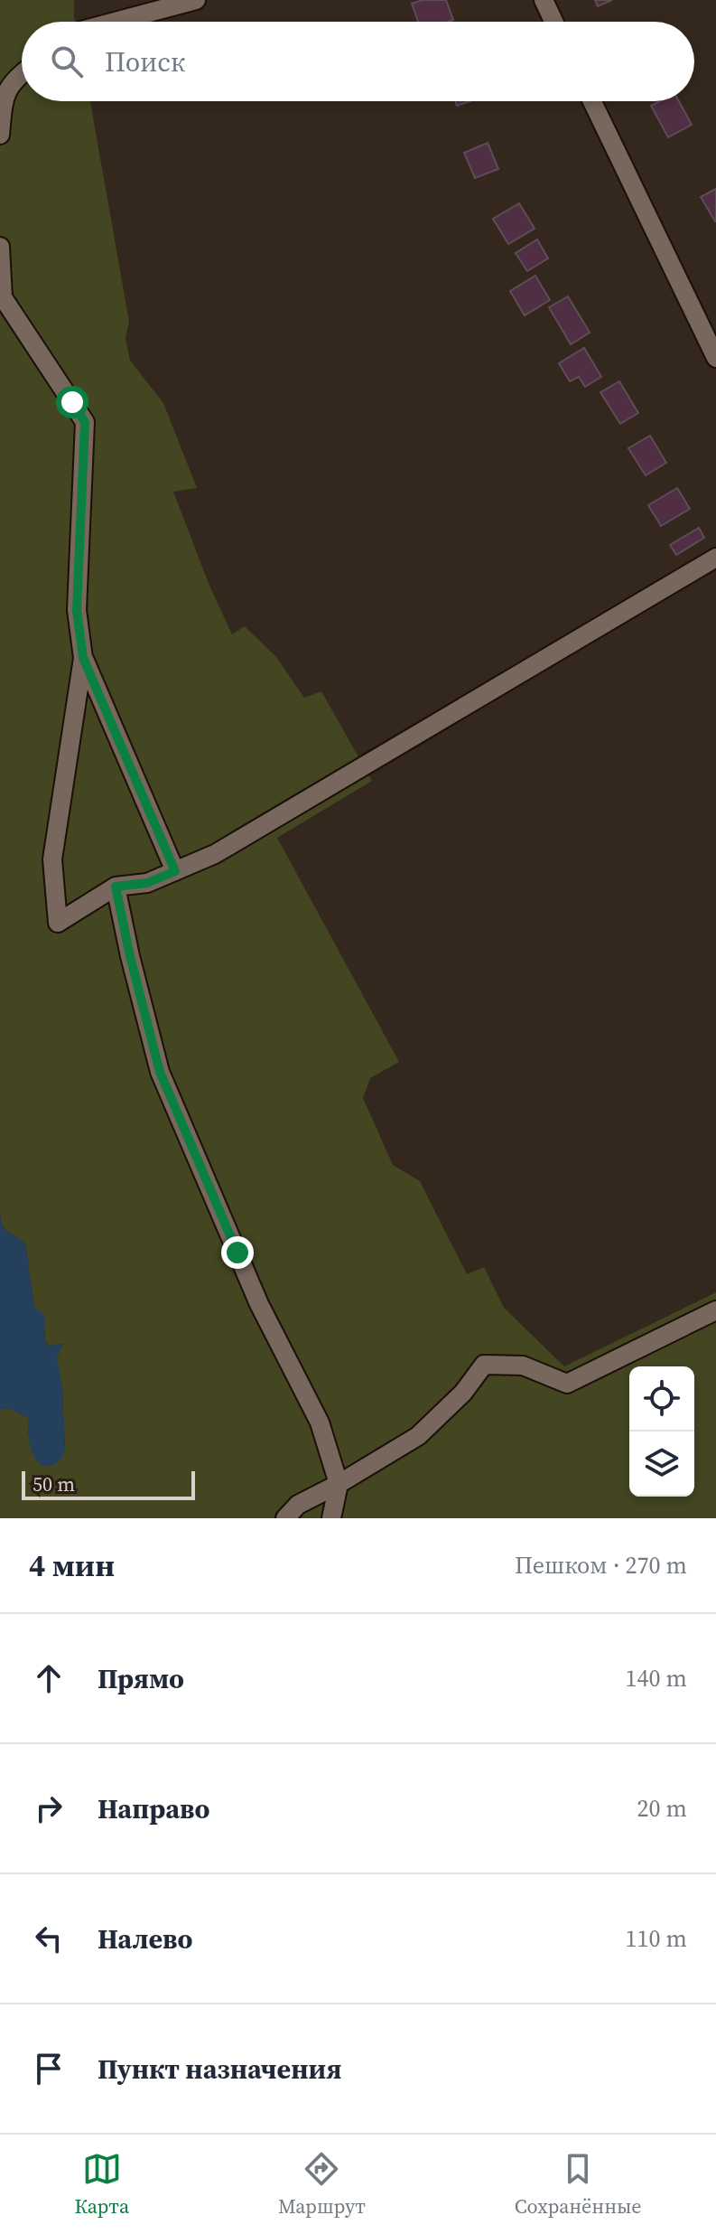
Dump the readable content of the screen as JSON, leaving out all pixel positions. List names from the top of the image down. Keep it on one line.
{"scale_bar":"50 m","page":{"search":"Поиск","scale":"50 m","heading":["4 мин","Пешком · 270 m"],"list":[["Прямо","140 m"],["Направо","20 m"],["Налево","110 m"],"Пункт назначения"],"nav":["Карта","Маршрут","Сохранённые"]}}
